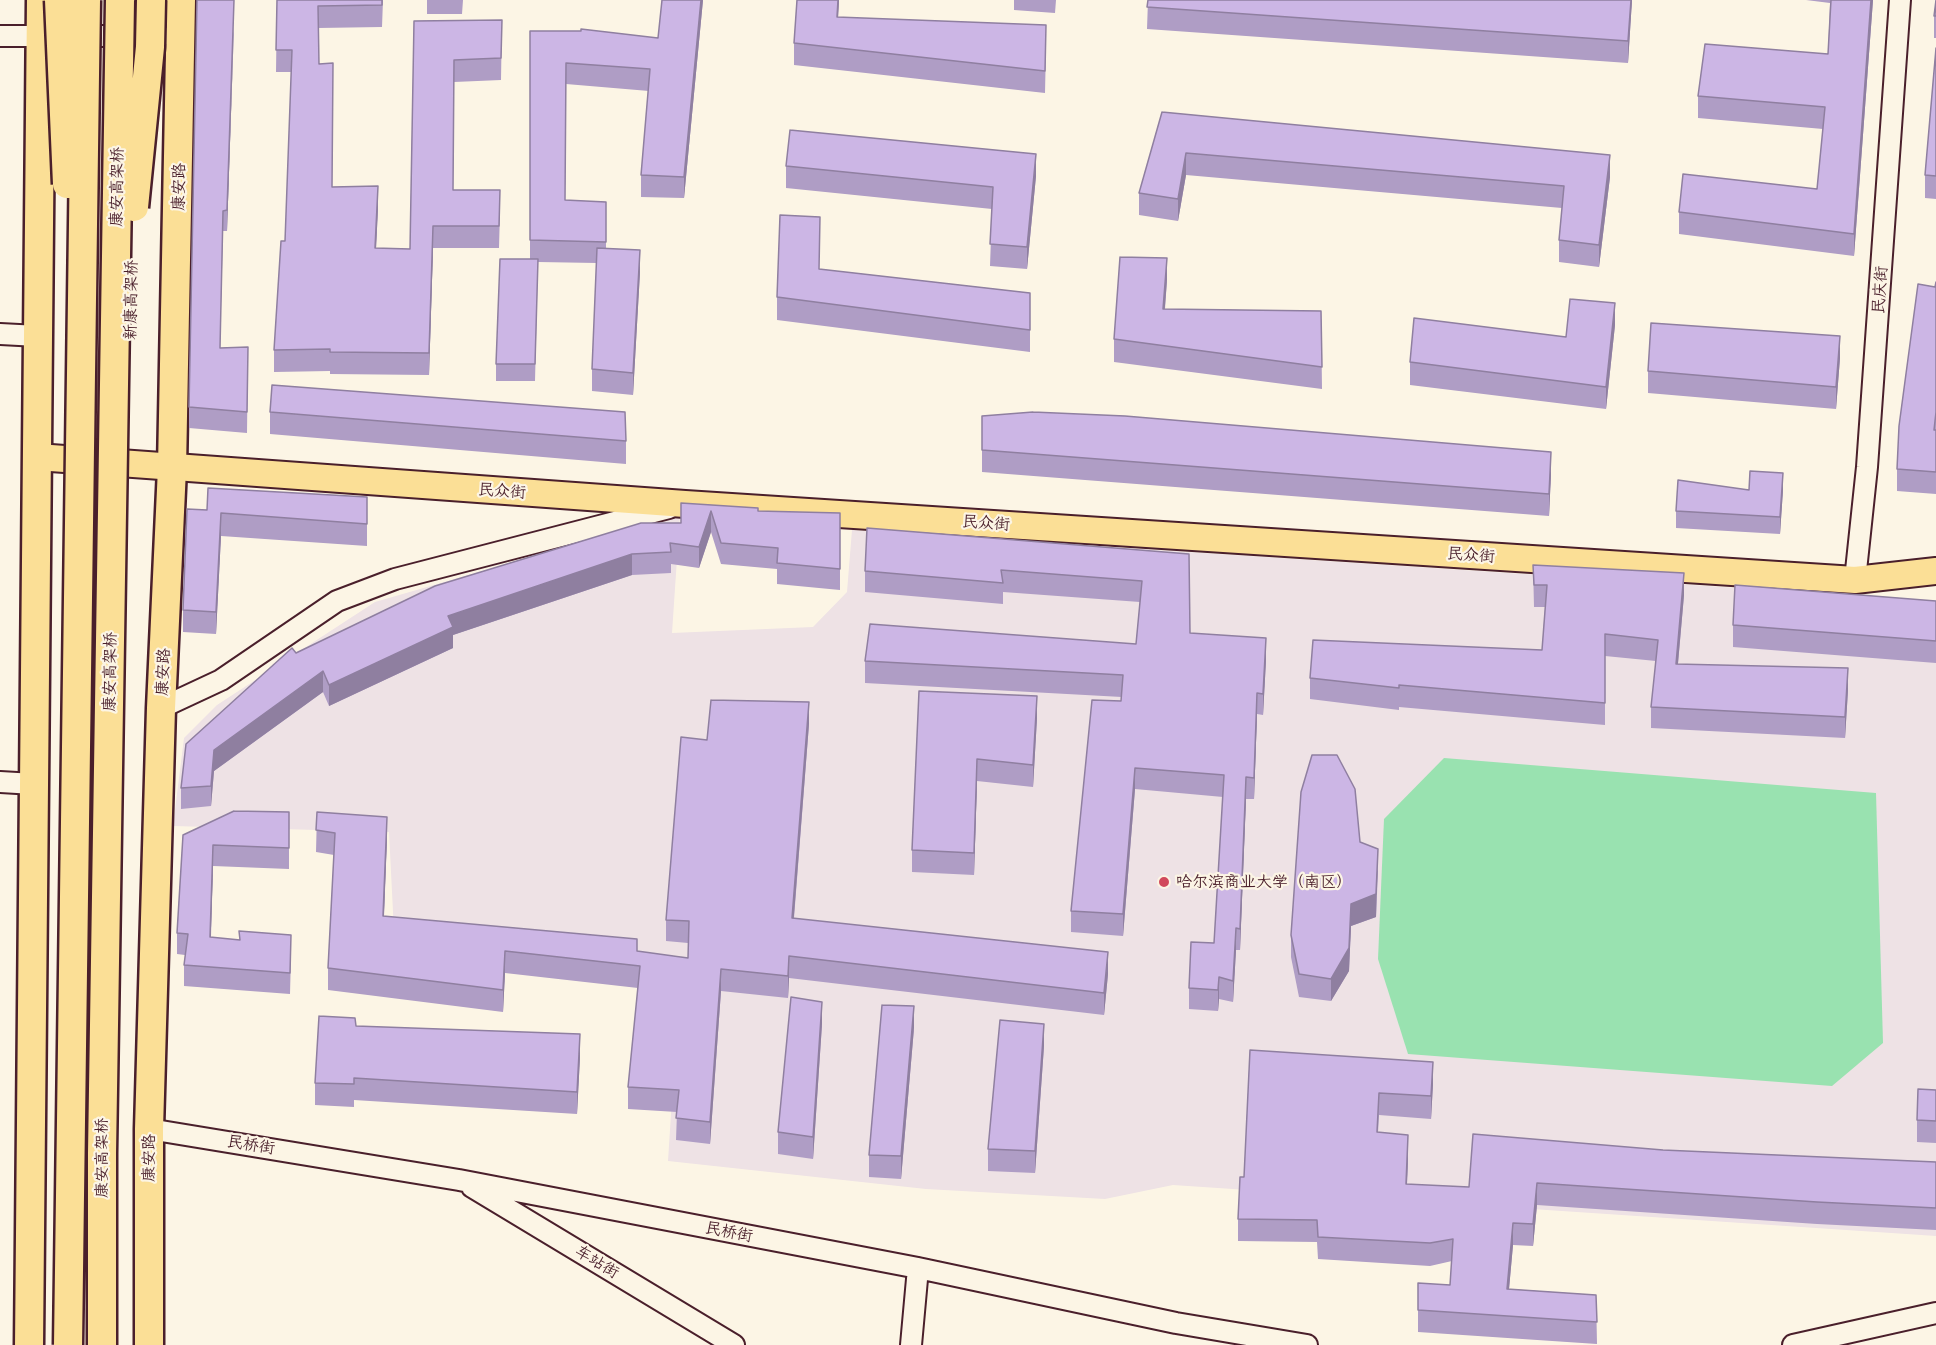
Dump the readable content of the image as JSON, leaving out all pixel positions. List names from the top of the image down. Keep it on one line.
{"streets":{"highway":["康安高架桥","康安路","新康高架桥"],"main road":["民众街"],"street":["民庆街","民桥街","车站街"]},"crossings":[["康安高架桥","新康高架桥"],["康安路","民众街"],["康安路","民桥街"],["民庆街","民众街"],["民桥街","车站街"]],"places":["哈尔滨商业大学（南区）"]}
